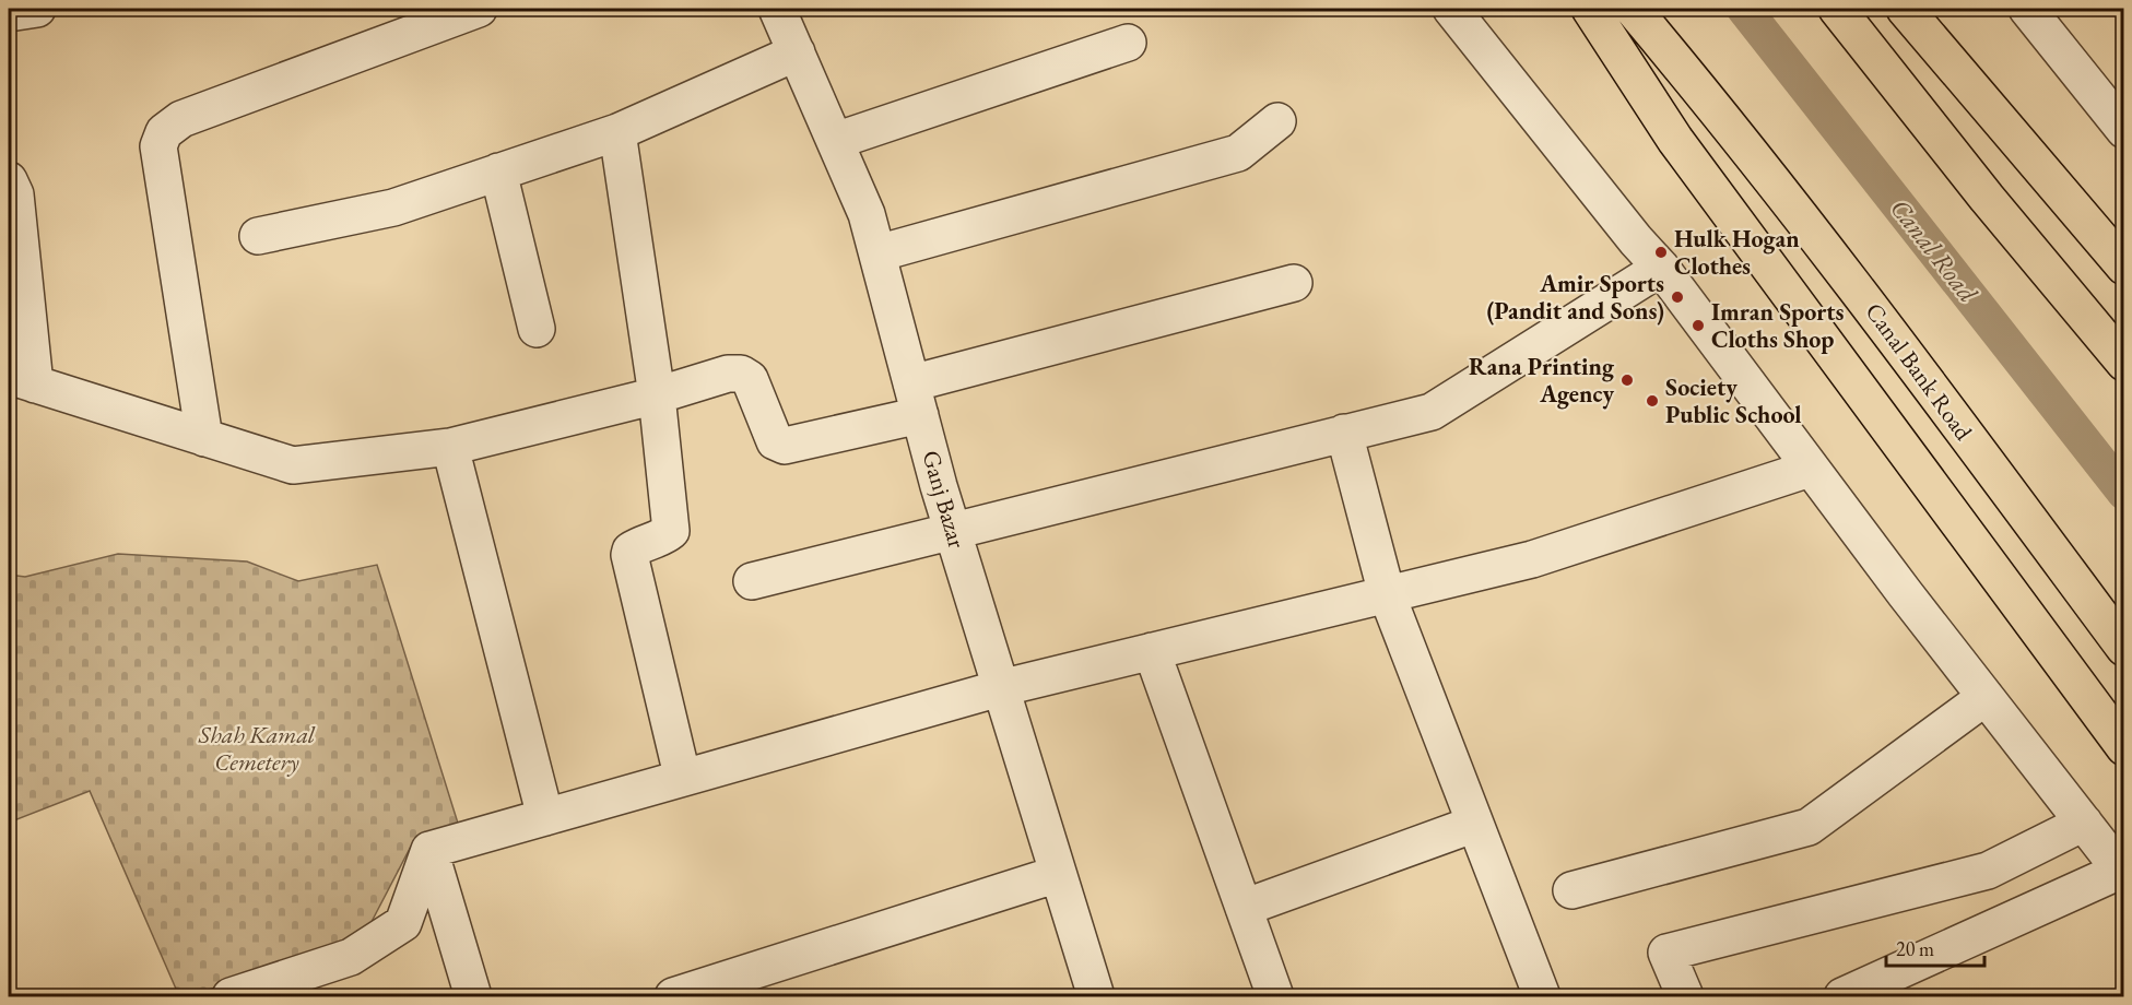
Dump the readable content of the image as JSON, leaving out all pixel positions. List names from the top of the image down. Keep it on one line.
{"streets":{"highway":["Canal Bank Road"],"street":["Ganj Bazar"]},"water":["Canal Road"],"parks":["Shah Kamal Cemetery"],"places":["Hulk Hogan Clothes","Amir Sports (Pandit and Sons)","Imran Sports Cloths Shop","Rana Printing Agency","Society Public School"],"scale_bar":"20 m"}
